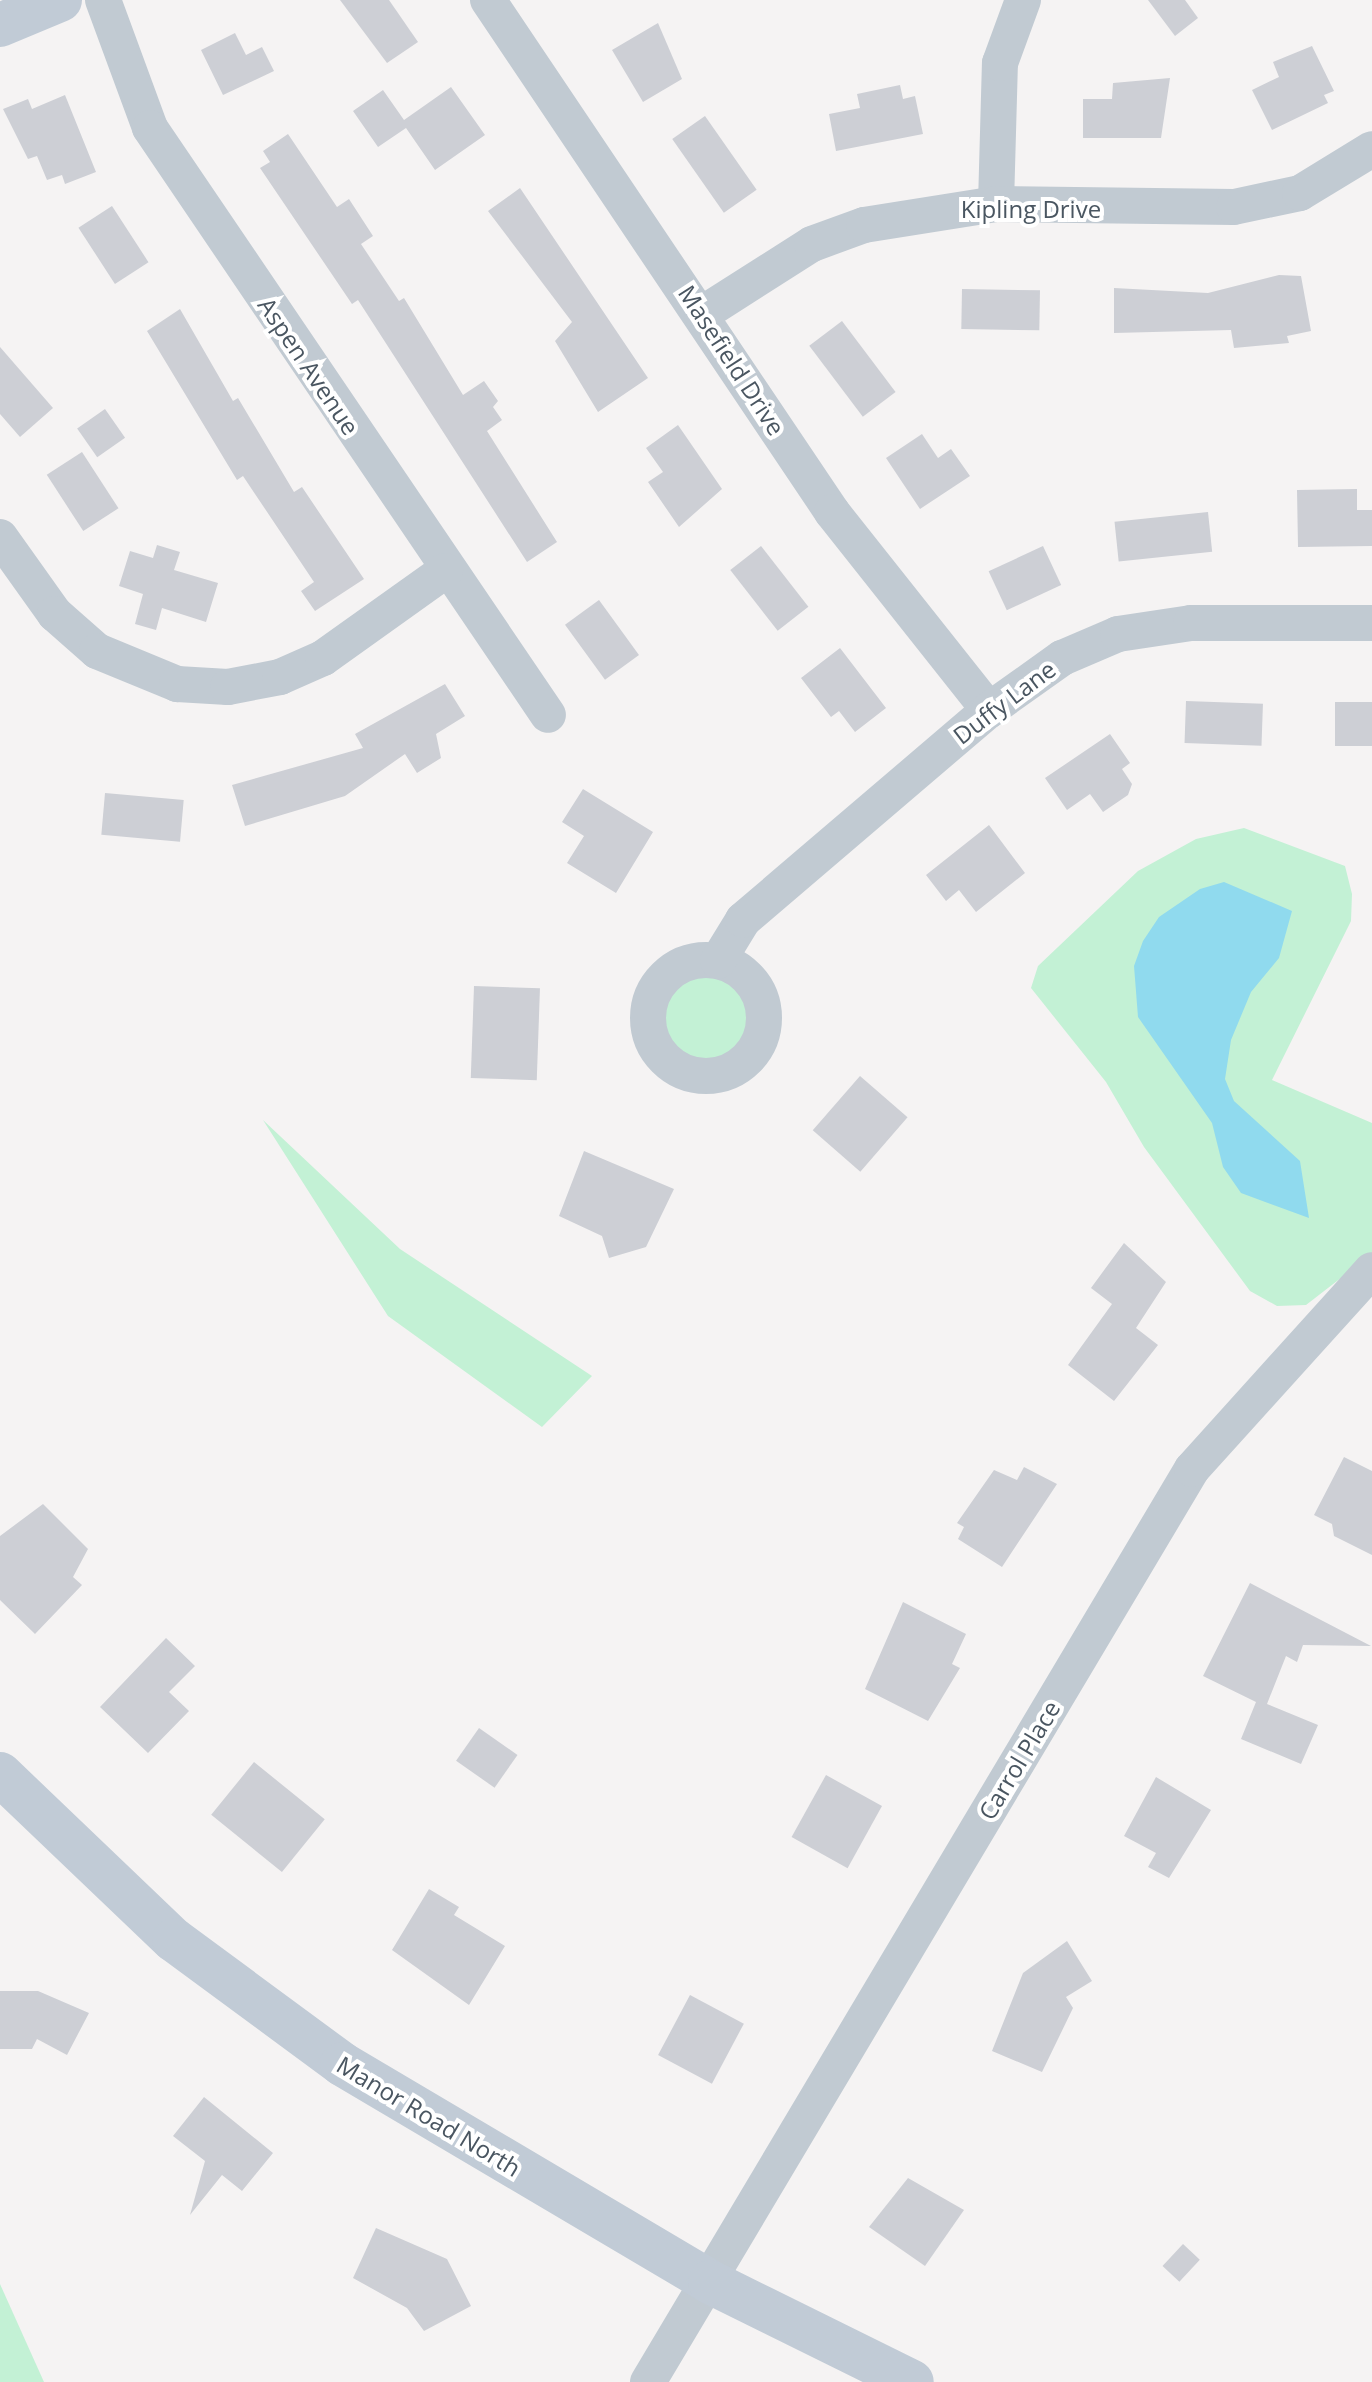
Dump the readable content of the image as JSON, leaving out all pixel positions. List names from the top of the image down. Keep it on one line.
{"streets":{"street":["Kipling Drive","Masefield Drive","Aspen Avenue","Duffy Lane","Carrol Place","Manor Road North"]},"crossings":[["Kipling Drive","Masefield Drive"],["Masefield Drive","Duffy Lane"],["Carrol Place","Manor Road North"]]}
